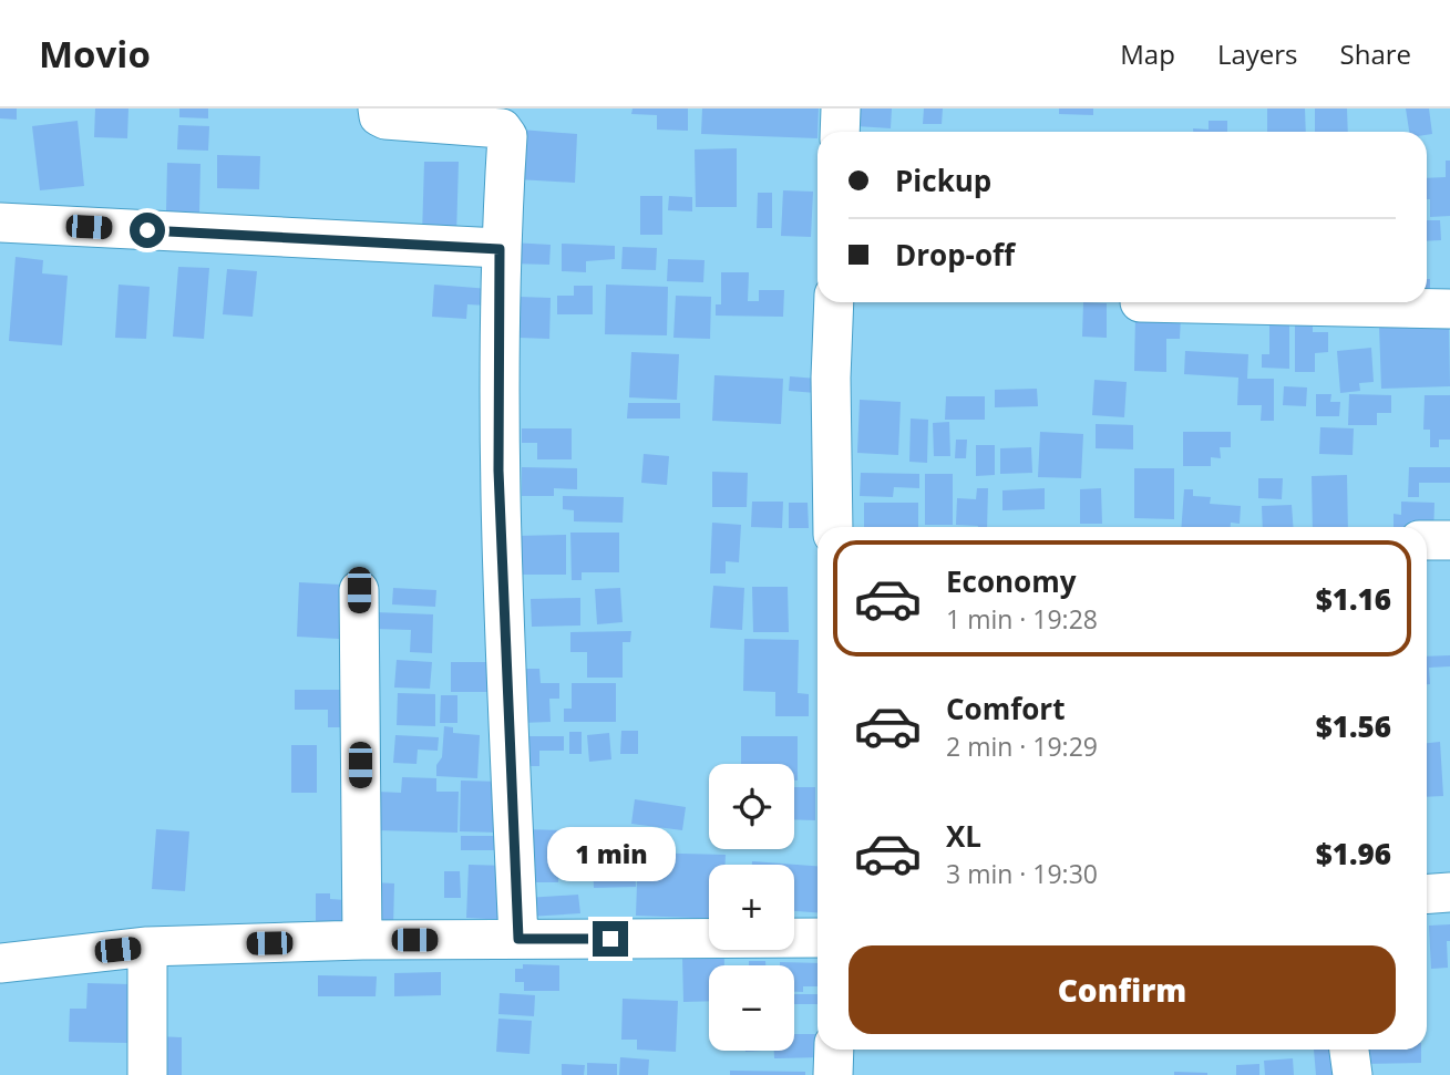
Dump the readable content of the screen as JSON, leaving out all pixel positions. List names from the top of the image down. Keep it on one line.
{"page":{"header":"Movio","nav":["Map","Layers","Share"],"banner":["Pickup","Drop-off"],"list":[{"name":"Economy","note":"1 min · 19:28","value":"$1.16"},{"name":"Comfort","note":"2 min · 19:29","value":"$1.56"},{"name":"XL","note":"3 min · 19:30","value":"$1.96"}],"map_buttons":["+","−"],"bubble":"1 min","buttons":"Confirm"}}
